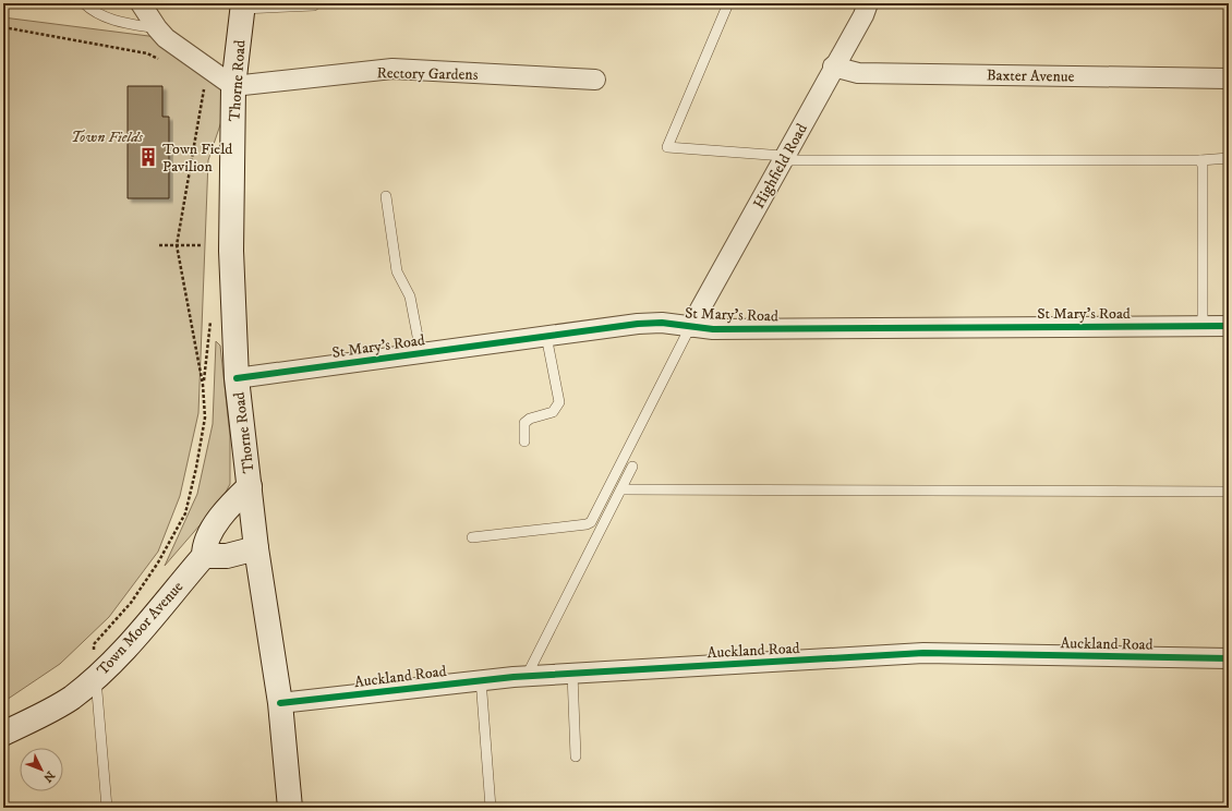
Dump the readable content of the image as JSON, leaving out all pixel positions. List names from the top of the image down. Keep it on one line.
{"streets":{"street":["Rectory Gardens","Baxter Avenue","Thorne Road","Highfield Road","St Mary's Road","Town Moor Avenue","Auckland Road"]},"crossings":[["Rectory Gardens","Thorne Road"],["Baxter Avenue","Highfield Road"],["Thorne Road","St Mary's Road"],["Thorne Road","Town Moor Avenue"],["Thorne Road","Auckland Road"],["Highfield Road","St Mary's Road"]],"parks":["Town Fields"],"places":{"building":["Town Field Pavilion"]},"north":"bottom right"}
